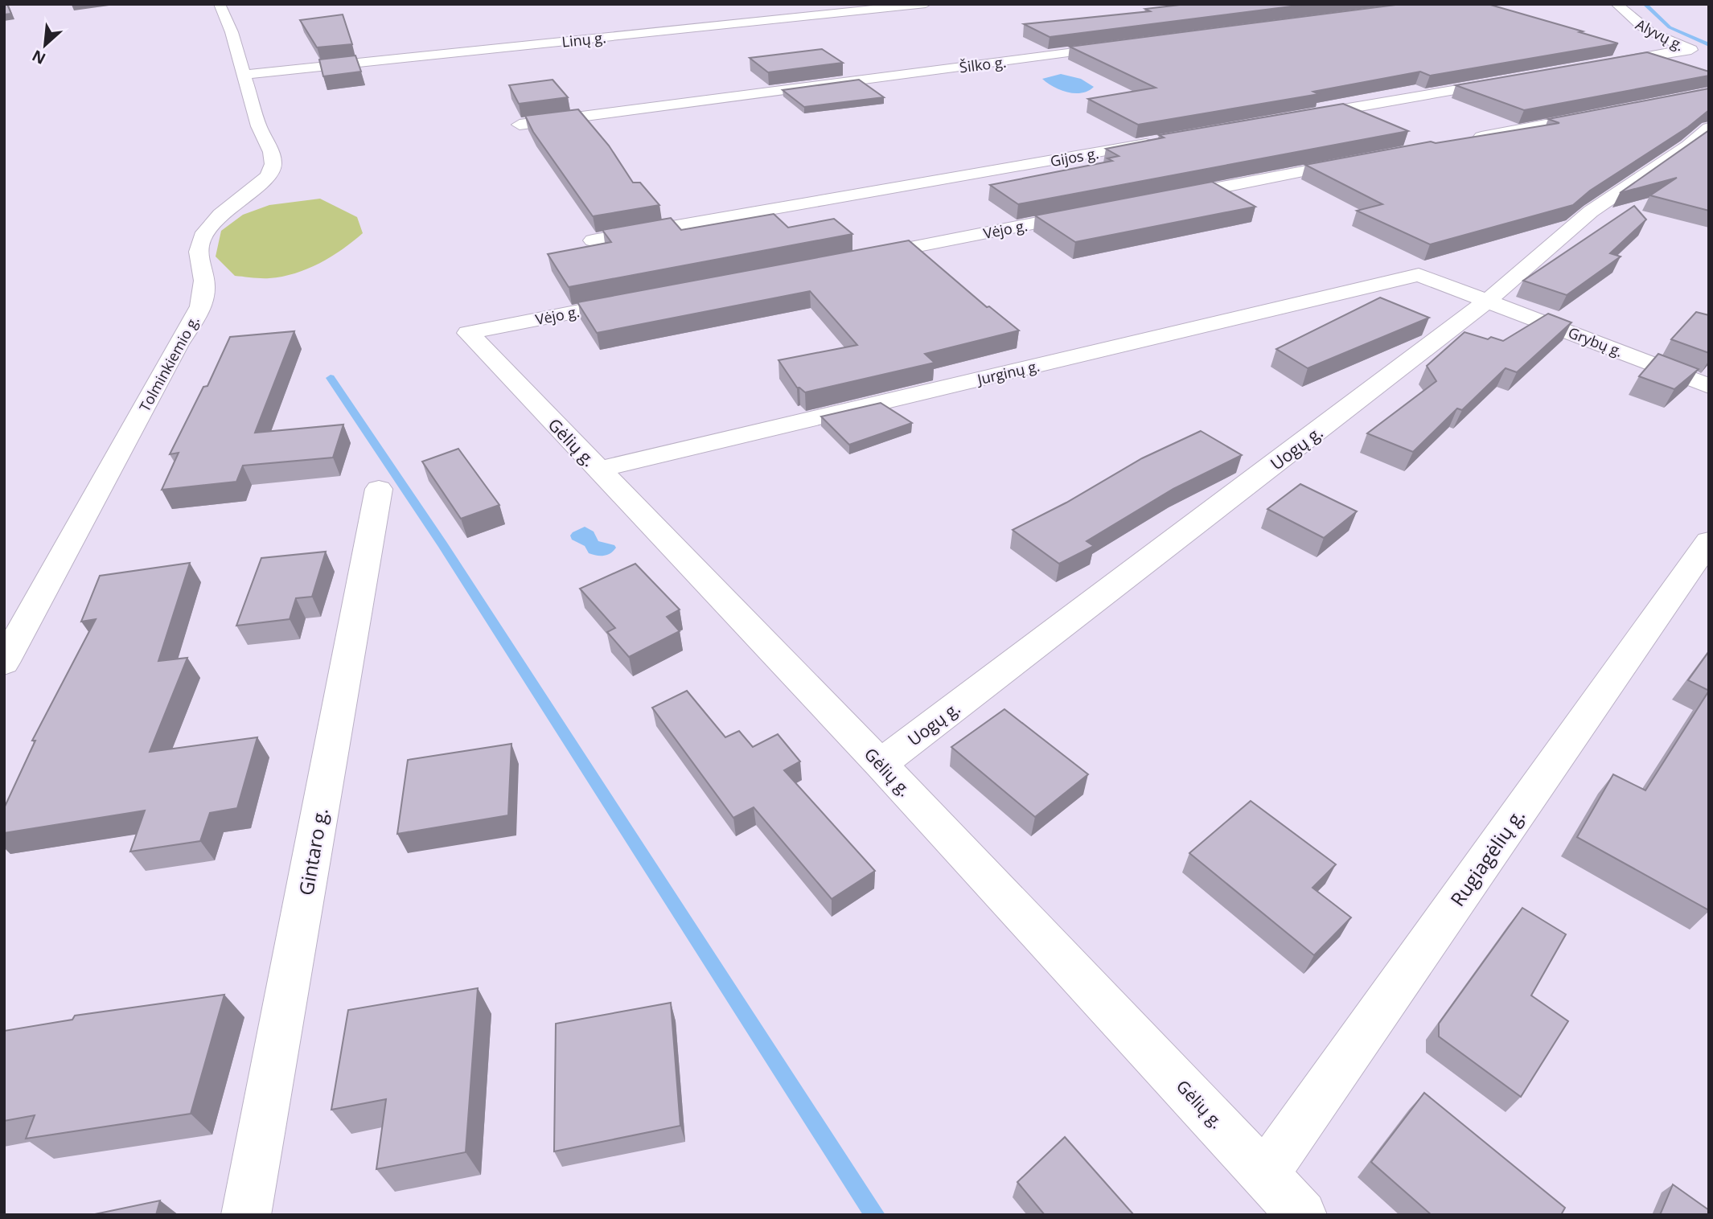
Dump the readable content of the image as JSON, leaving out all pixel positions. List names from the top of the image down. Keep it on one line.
{"streets":{"street":["Alyvų g.","Linų g.","Šilko g.","Gijos g.","Vėjo g.","Grybų g.","Tolminkiemio g.","Jurginų g.","Gėlių g.","Uogų g.","Gintaro g.","Rugiagėlių g."]},"crossings":[["Linų g.","Tolminkiemio g."],["Vėjo g.","Gėlių g."],["Grybų g.","Jurginų g."],["Grybų g.","Uogų g."],["Jurginų g.","Gėlių g."],["Gėlių g.","Uogų g."],["Gėlių g.","Rugiagėlių g."]],"north":"bottom left"}
